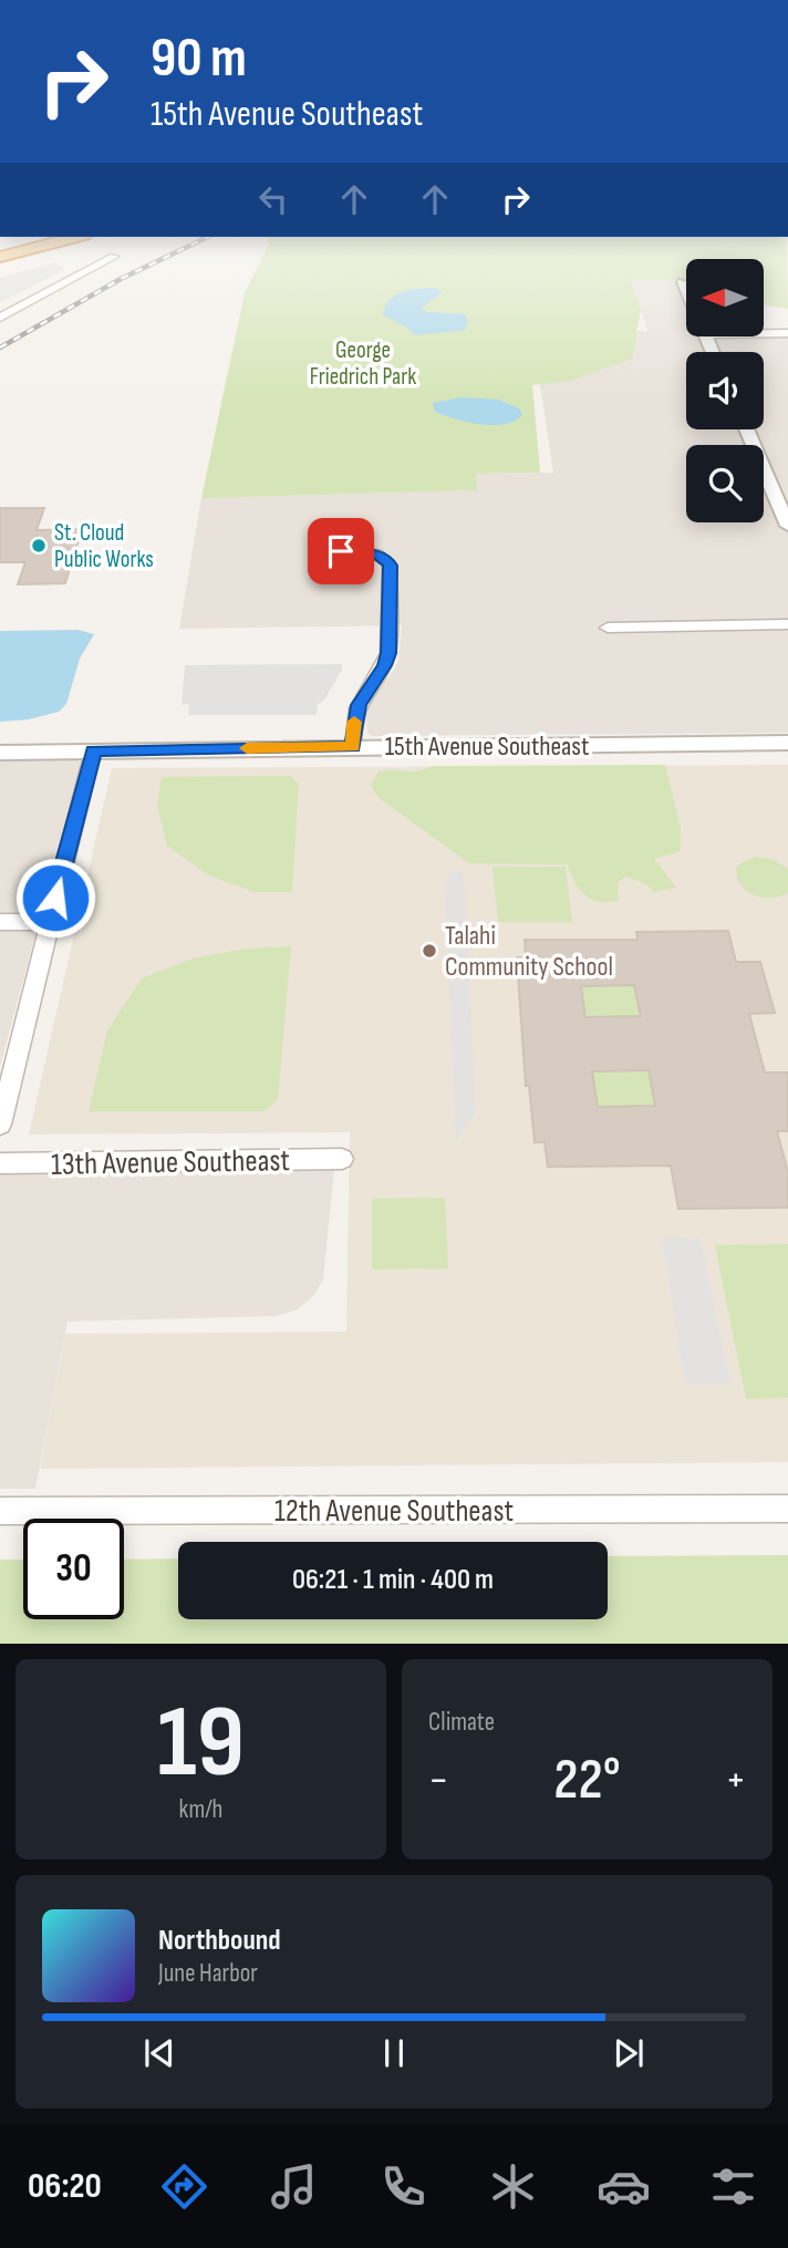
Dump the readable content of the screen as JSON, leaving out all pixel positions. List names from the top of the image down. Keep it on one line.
{"streets":{"street":["15th Avenue Southeast","13th Avenue Southeast","12th Avenue Southeast"]},"parks":["George Friedrich Park"],"places":["St. Cloud Public Works","Talahi Community School"],"north":"left","page":{"turn":["90 m","15th Avenue Southeast"],"limit":"30","trip":"06:21 · 1 min · 400 m","tile":[["19","km/h"],"Climate"],"heat":["−","22°","+"],"song":["Northbound","June Harbor"],"tabs":"06:20"}}
